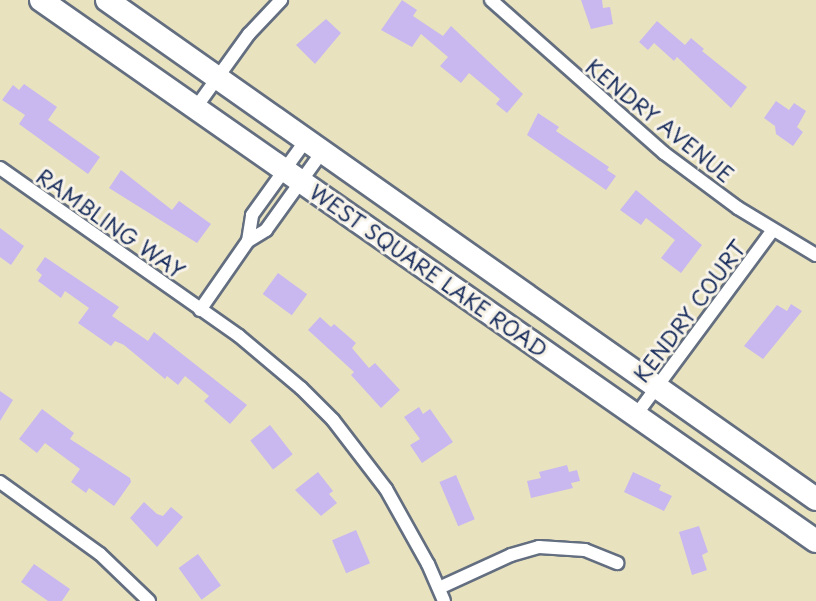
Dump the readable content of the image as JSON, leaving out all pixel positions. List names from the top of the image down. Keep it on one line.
{"streets":{"highway":["WEST SQUARE LAKE ROAD"],"street":["KENDRY AVENUE","RAMBLING WAY","KENDRY COURT"]},"crossings":[["KENDRY AVENUE","KENDRY COURT"],["WEST SQUARE LAKE ROAD","KENDRY COURT"]]}
